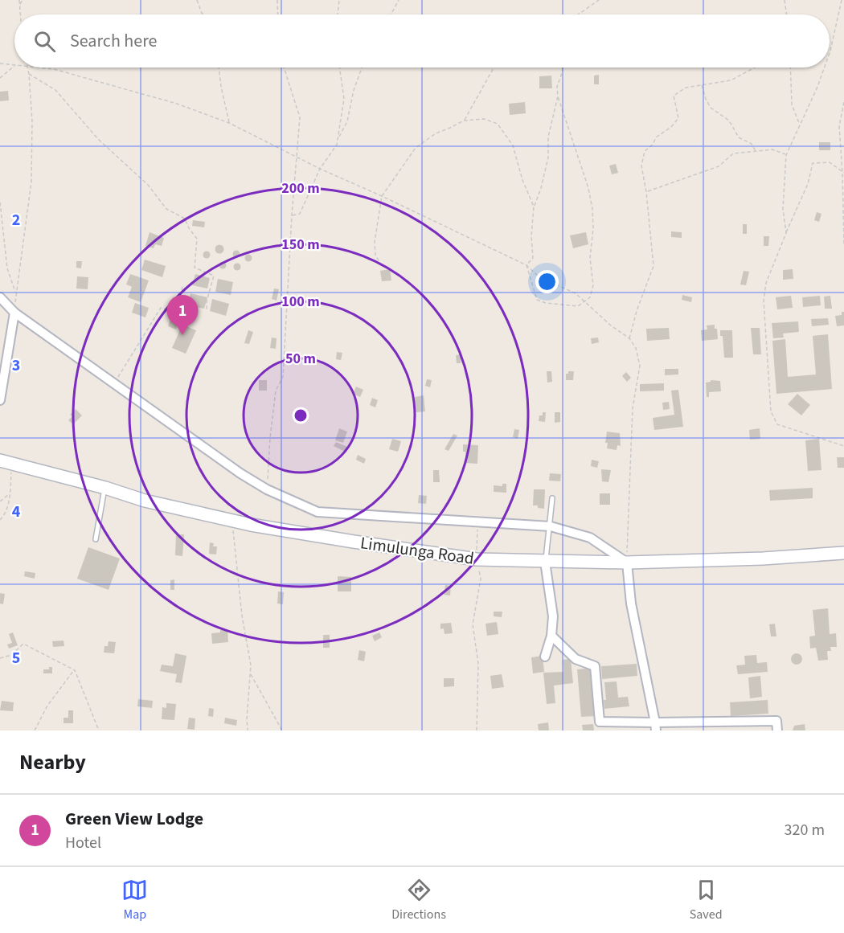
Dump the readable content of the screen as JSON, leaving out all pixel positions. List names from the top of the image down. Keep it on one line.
{"streets":{"main road":["Limulunga Road"]},"page":{"search":"Search here","pins":"1","heading":"Nearby","list":[{"mark":"1","name":"Green View Lodge","note":"Hotel","value":"320 m"}],"nav":["Map","Directions","Saved"]},"grid":{"rows":["2","3","4","5"]},"rings":["200 m","150 m","100 m","50 m"]}
